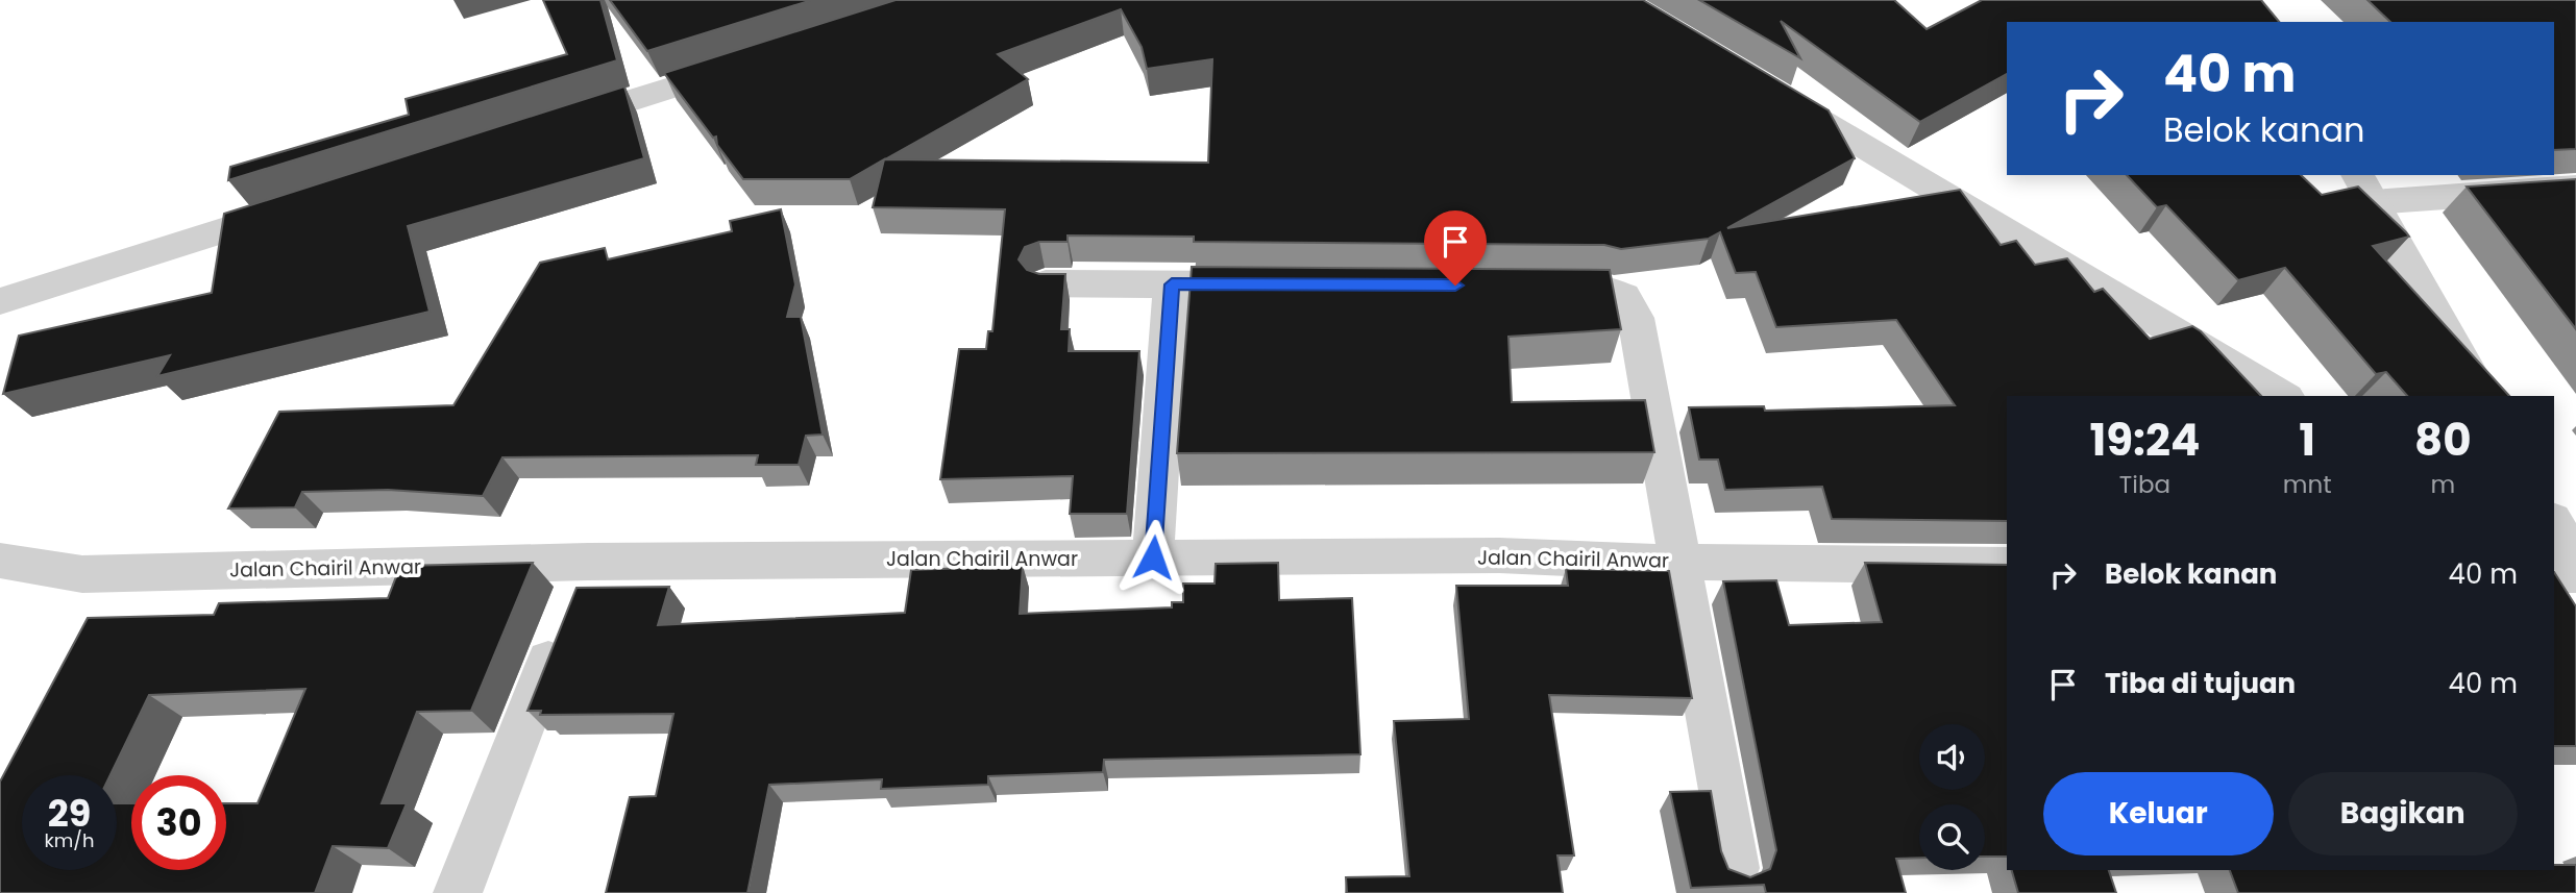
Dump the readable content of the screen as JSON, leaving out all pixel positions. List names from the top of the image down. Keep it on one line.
{"streets":{"street":["Jalan Chairil Anwar"]},"page":{"turn":["40 m","Belok kanan"],"eta":["19:24","Tiba","1","mnt","80","m"],"list":[{"name":"Belok kanan","value":"40 m"},{"name":"Tiba di tujuan","value":"40 m"}],"buttons":["Keluar","Bagikan"],"speed":"29 km/h","limit":"30"}}
